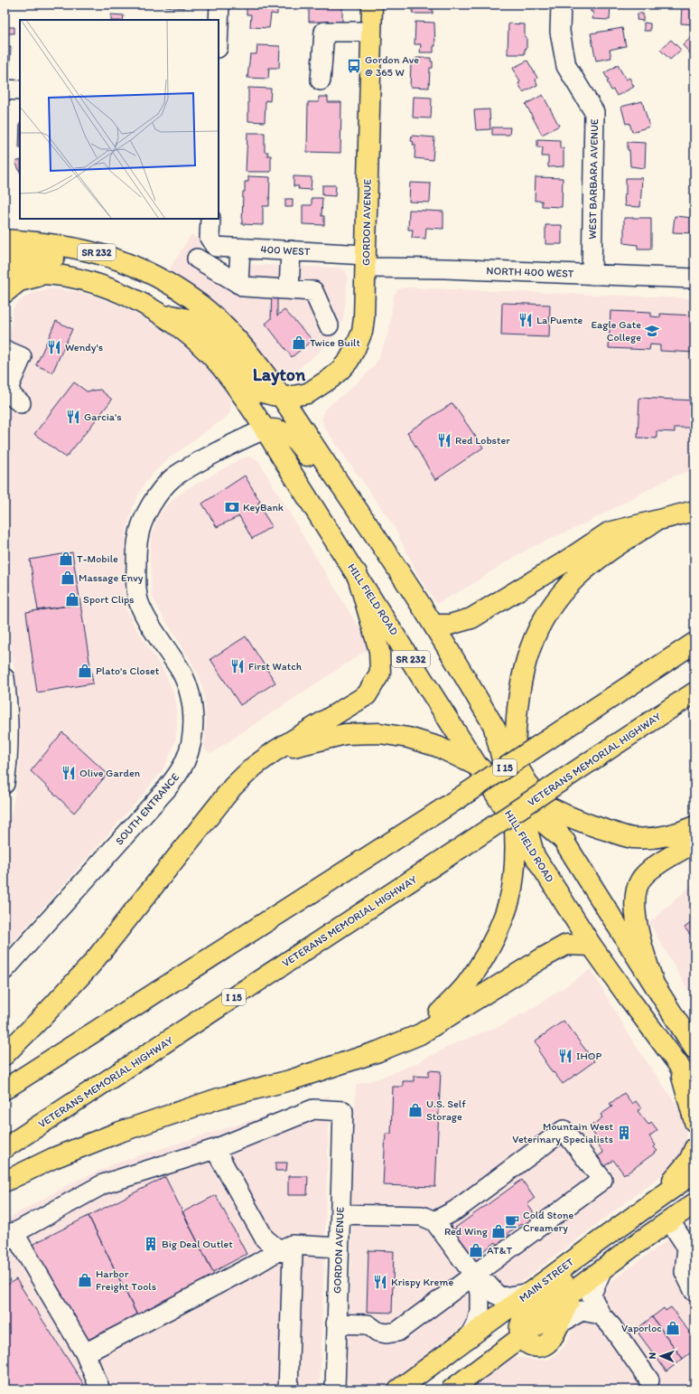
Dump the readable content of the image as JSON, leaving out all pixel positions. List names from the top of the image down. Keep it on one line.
{"streets":{"main road":["GORDON AVENUE","SR 232","HILL FIELD ROAD","VETERANS MEMORIAL HIGHWAY","I 15","MAIN STREET"],"street":["WEST BARBARA AVENUE","400 WEST","NORTH 400 WEST","SOUTH ENTRANCE"]},"crossings":[["WEST BARBARA AVENUE","NORTH 400 WEST"],["GORDON AVENUE","400 WEST"],["GORDON AVENUE","SR 232"],["GORDON AVENUE","NORTH 400 WEST"],["GORDON AVENUE","HILL FIELD ROAD"],["400 WEST","NORTH 400 WEST"],["HILL FIELD ROAD","SOUTH ENTRANCE"]],"districts":["Layton"],"places":{"bus stop":["Gordon Ave @ 365 W"],"restaurant":["La Puente","Wendy's","Garcia's","Red Lobster","First Watch","Olive Garden","IHOP","Krispy Kreme"],"school or university":["Eagle Gate College"],"shop":["Twice Built","T-Mobile","Massage Envy","Sport Clips","Plato's Closet","U.S. Self Storage","Red Wing","AT&T","Harbor Freight Tools","Vaporloc"],"bank":["KeyBank"],"building":["Mountain West Veterinary Specialists","Big Deal Outlet"],"cafe":["Cold Stone Creamery"]},"north":"left"}
